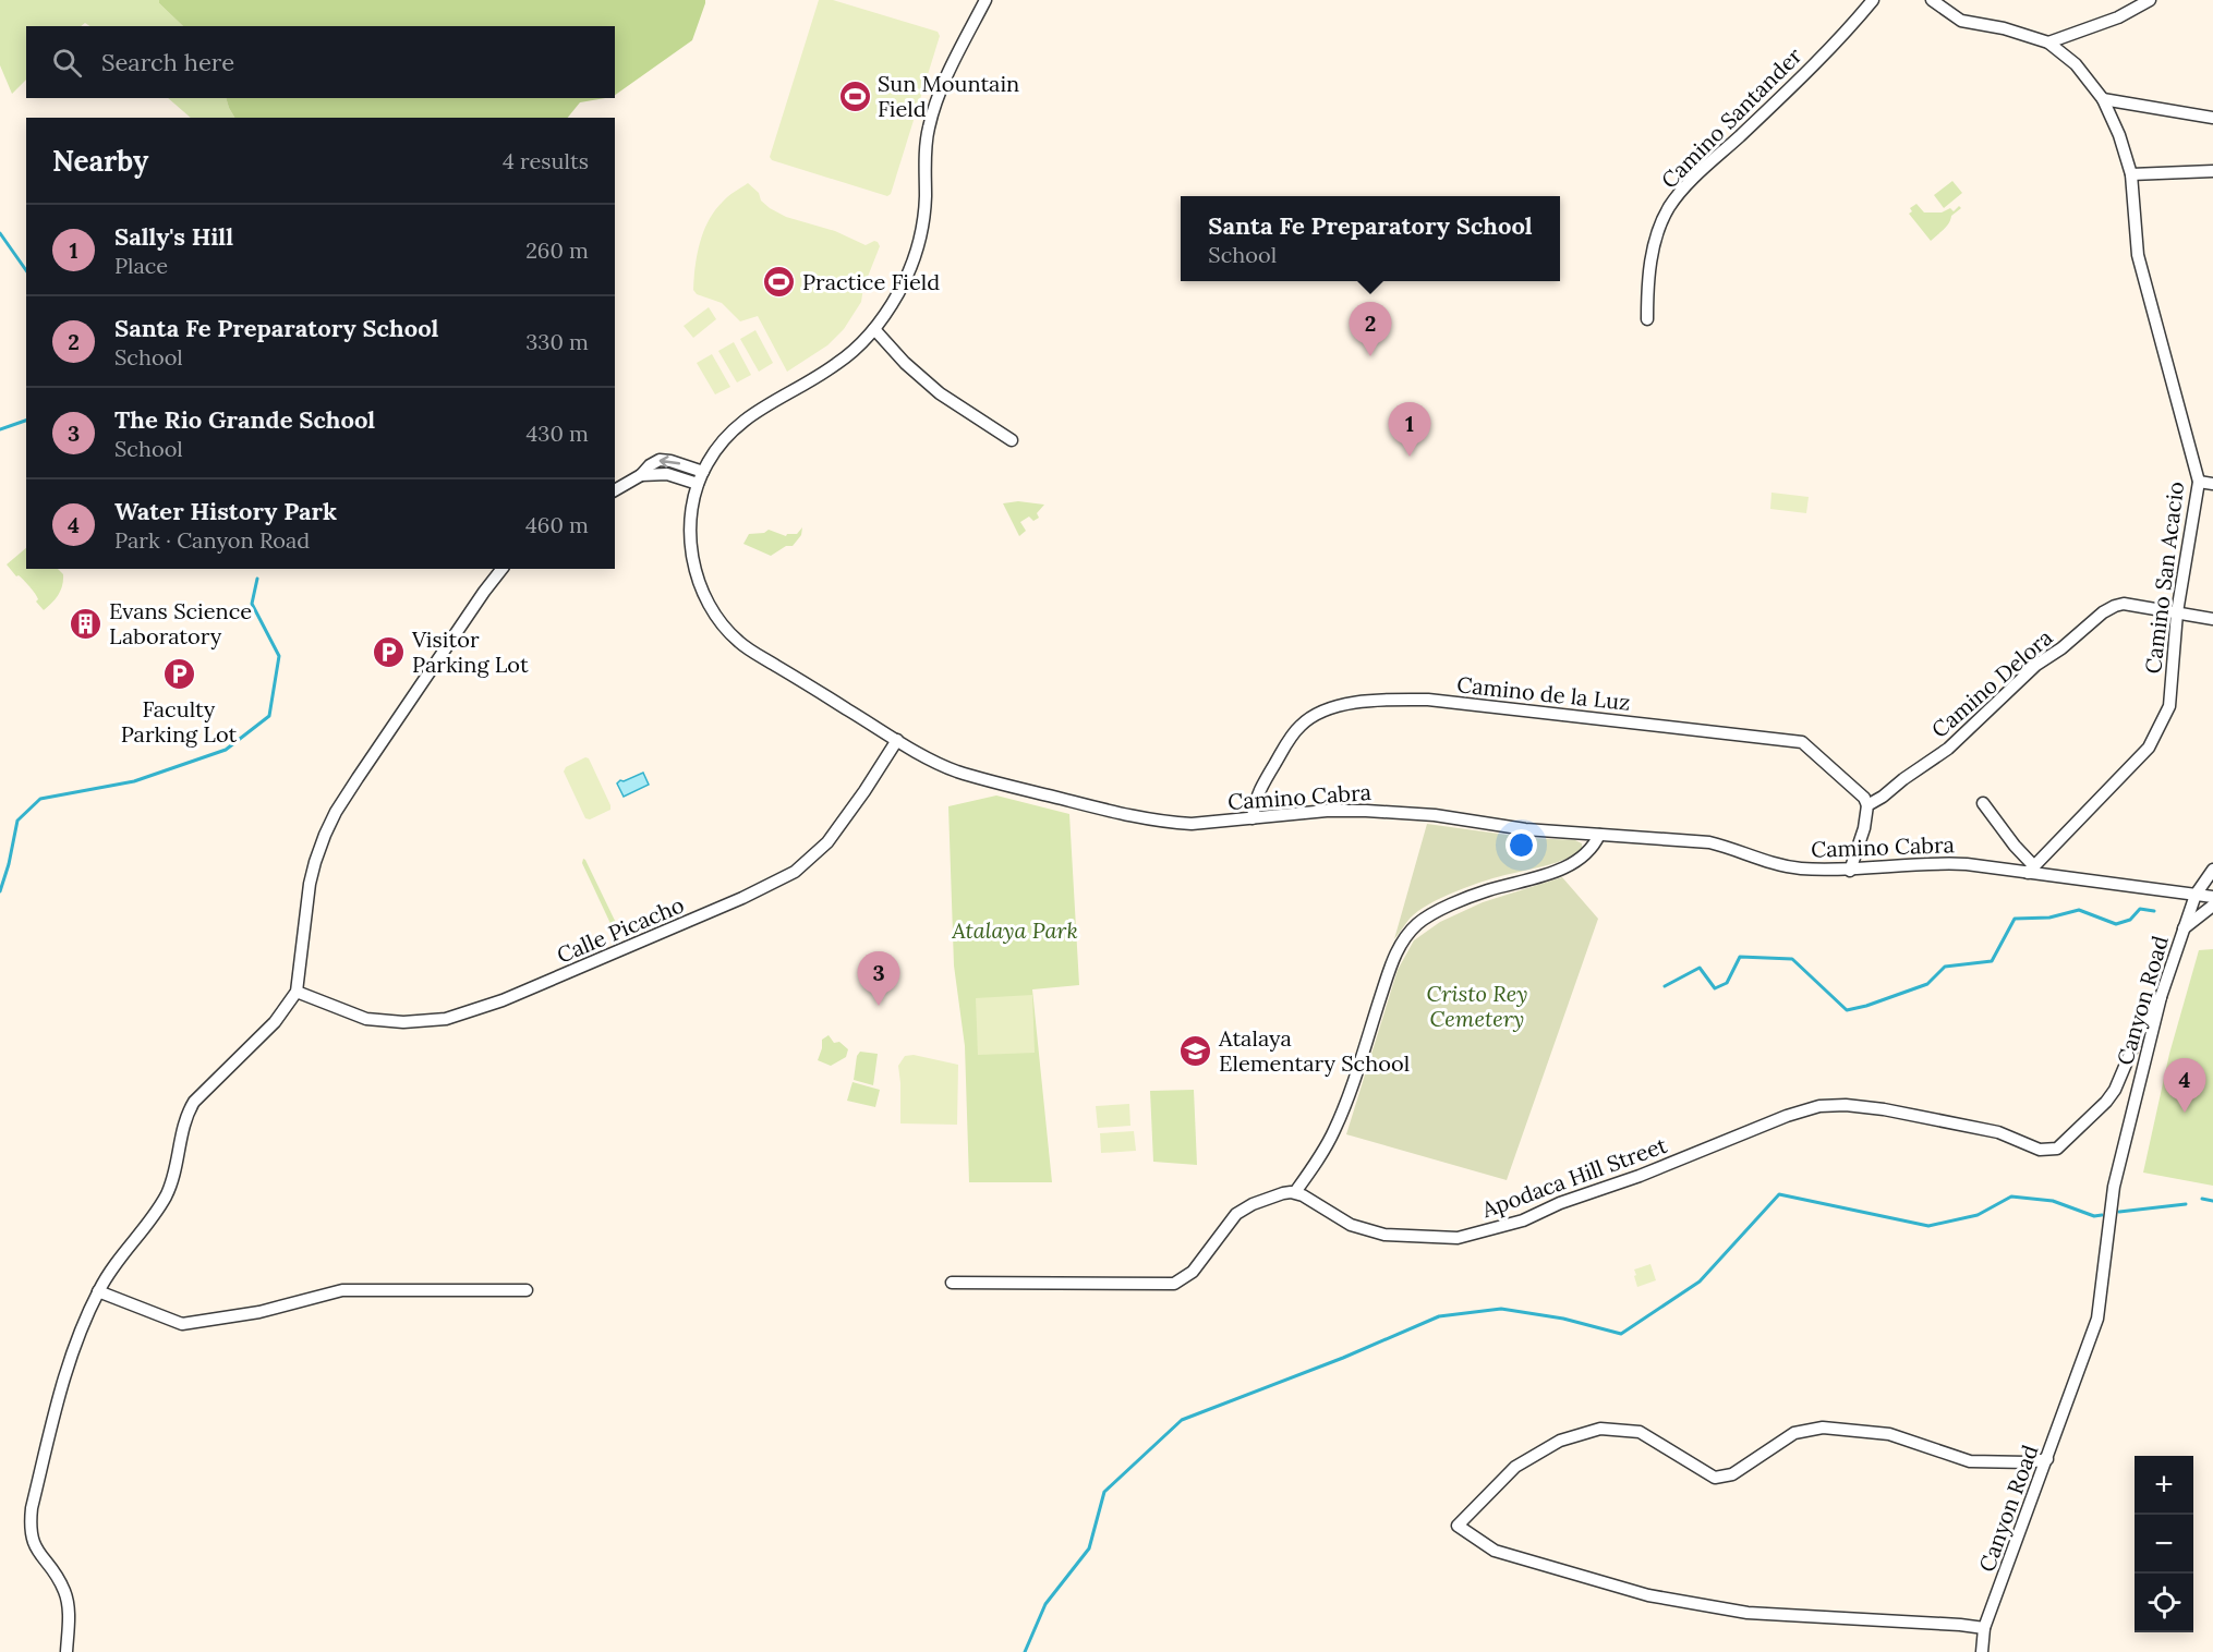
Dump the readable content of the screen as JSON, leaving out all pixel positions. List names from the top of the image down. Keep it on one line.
{"streets":{"street":["Camino Santander","Camino San Acacio","Camino Delora","Camino de la Luz","Camino Cabra","Calle Picacho","Canyon Road","Apodaca Hill Street"]},"crossings":[["Camino San Acacio","Camino Delora"],["Camino San Acacio","Camino Cabra"],["Camino Delora","Camino de la Luz"],["Camino de la Luz","Camino Cabra"],["Camino Cabra","Calle Picacho"],["Camino Cabra","Canyon Road"],["Canyon Road","Apodaca Hill Street"]],"parks":["Atalaya Park","Cristo Rey Cemetery"],"places":{"sports":["Sun Mountain Field","Practice Field"],"building":["Evans Science Laboratory"],"parking":["Visitor Parking Lot","Faculty Parking Lot"],"school or university":["Atalaya Elementary School"]},"page":{"search":"Search here","heading":["Nearby","4 results"],"popup":["Santa Fe Preparatory School","School"],"list":[{"mark":"1","name":"Sally's Hill","note":"Place","value":"260 m"},{"mark":"2","name":"Santa Fe Preparatory School","note":"School","value":"330 m"},{"mark":"3","name":"The Rio Grande School","note":"School","value":"430 m"},{"mark":"4","name":"Water History Park","note":"Park · Canyon Road","value":"460 m"}],"pins":["2","1","3","4"],"map_buttons":["+","−"]}}
